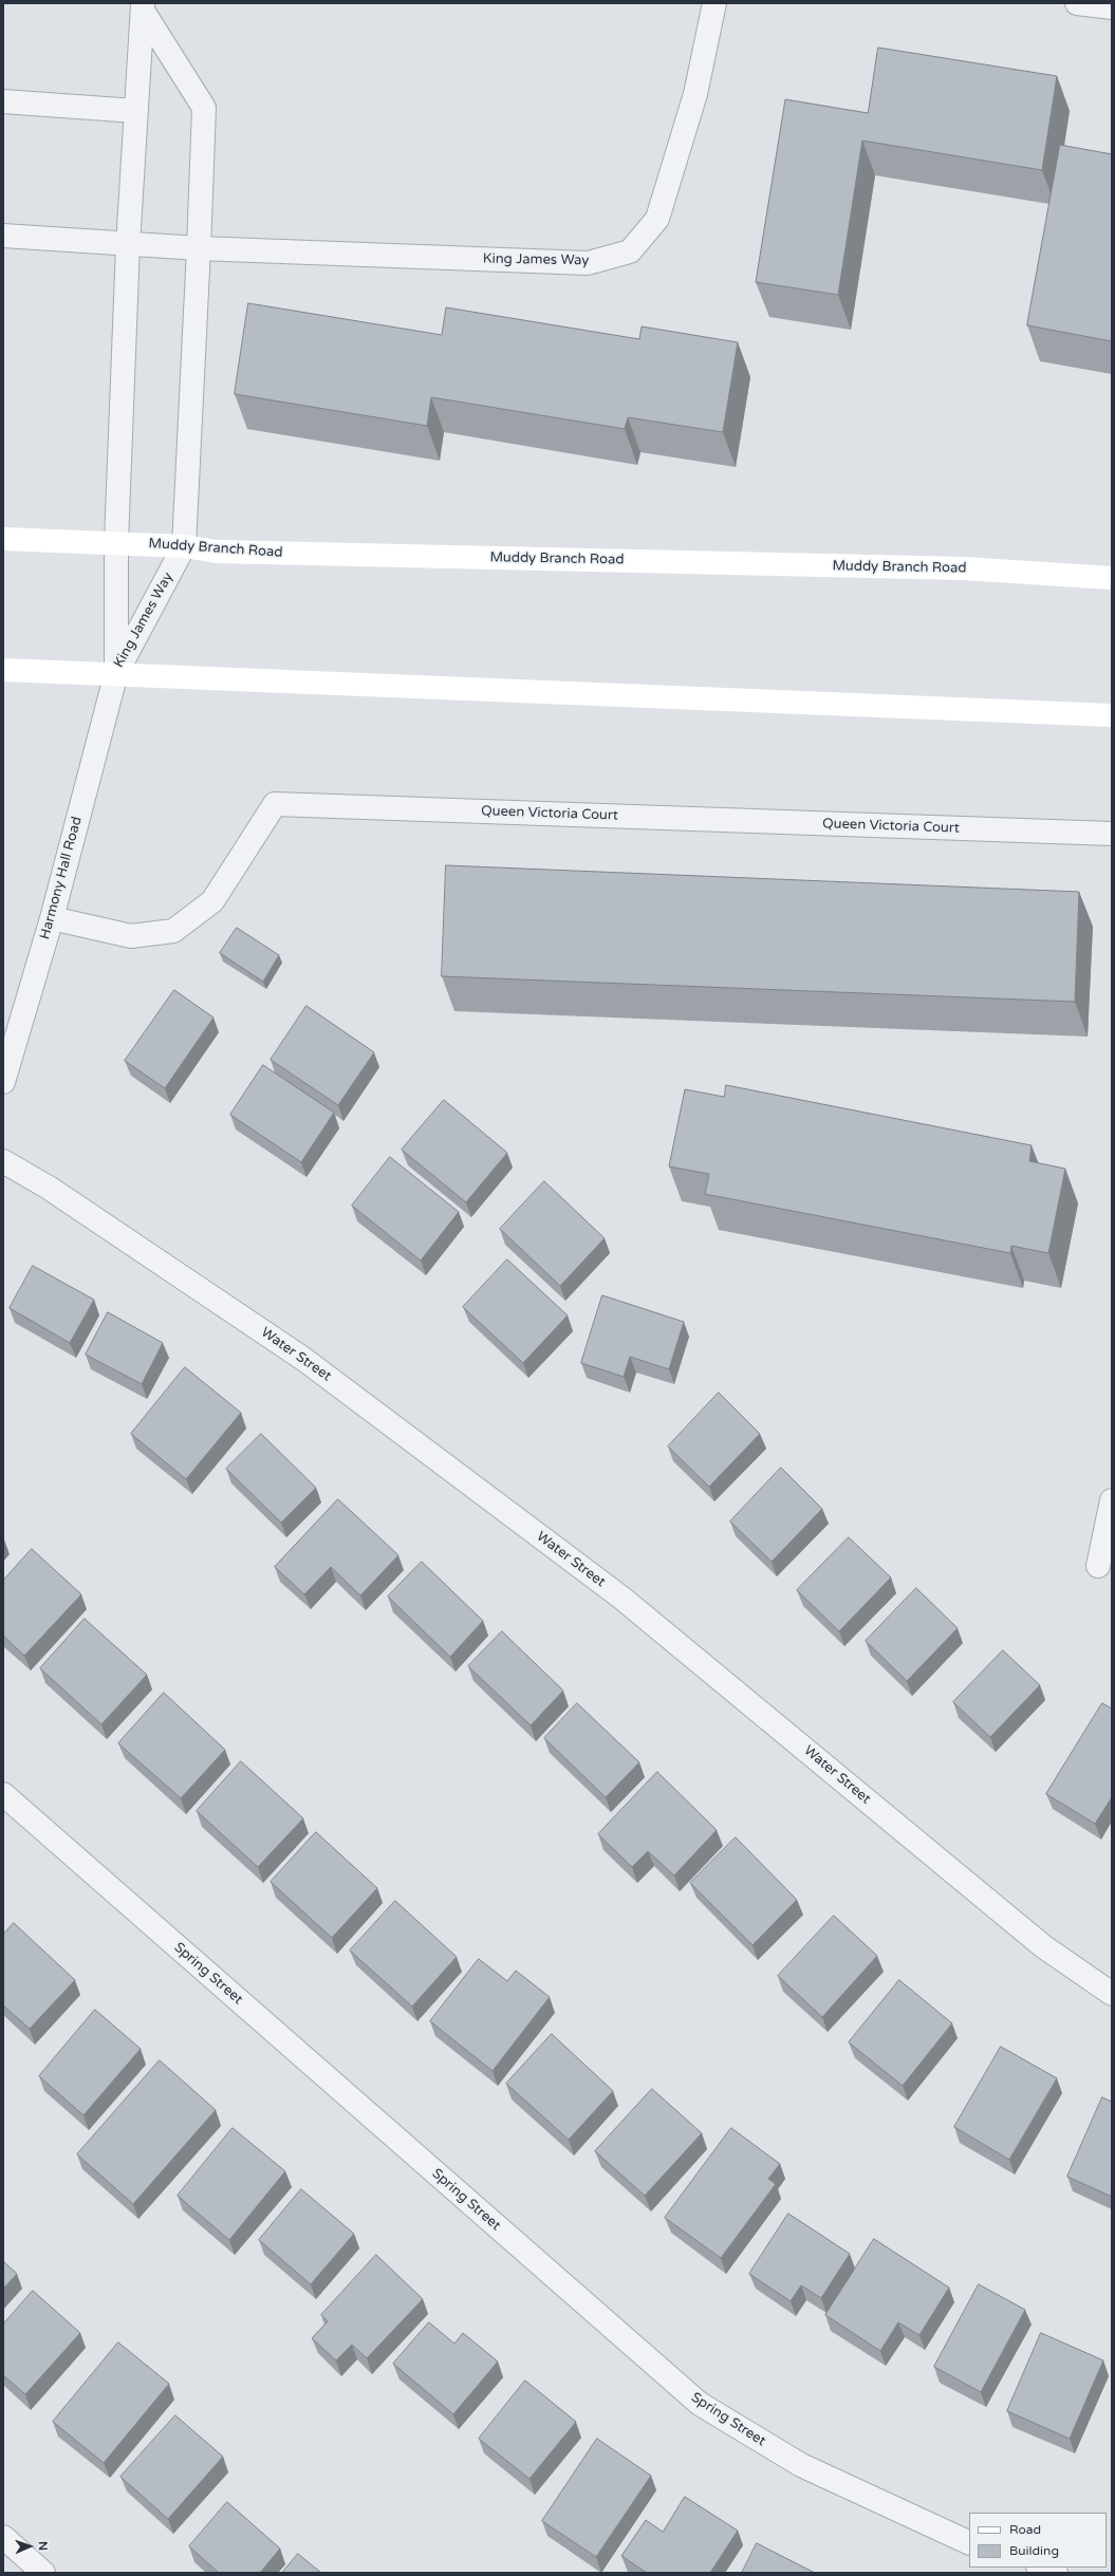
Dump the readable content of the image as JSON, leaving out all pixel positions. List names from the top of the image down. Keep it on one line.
{"streets":{"main road":["Muddy Branch Road"],"street":["King James Way","Queen Victoria Court","Harmony Hall Road","Water Street","Spring Street"]},"crossings":[["King James Way","Muddy Branch Road"],["King James Way","Harmony Hall Road"],["Queen Victoria Court","Harmony Hall Road"]],"legend":["Road","Building"],"north":"right"}
